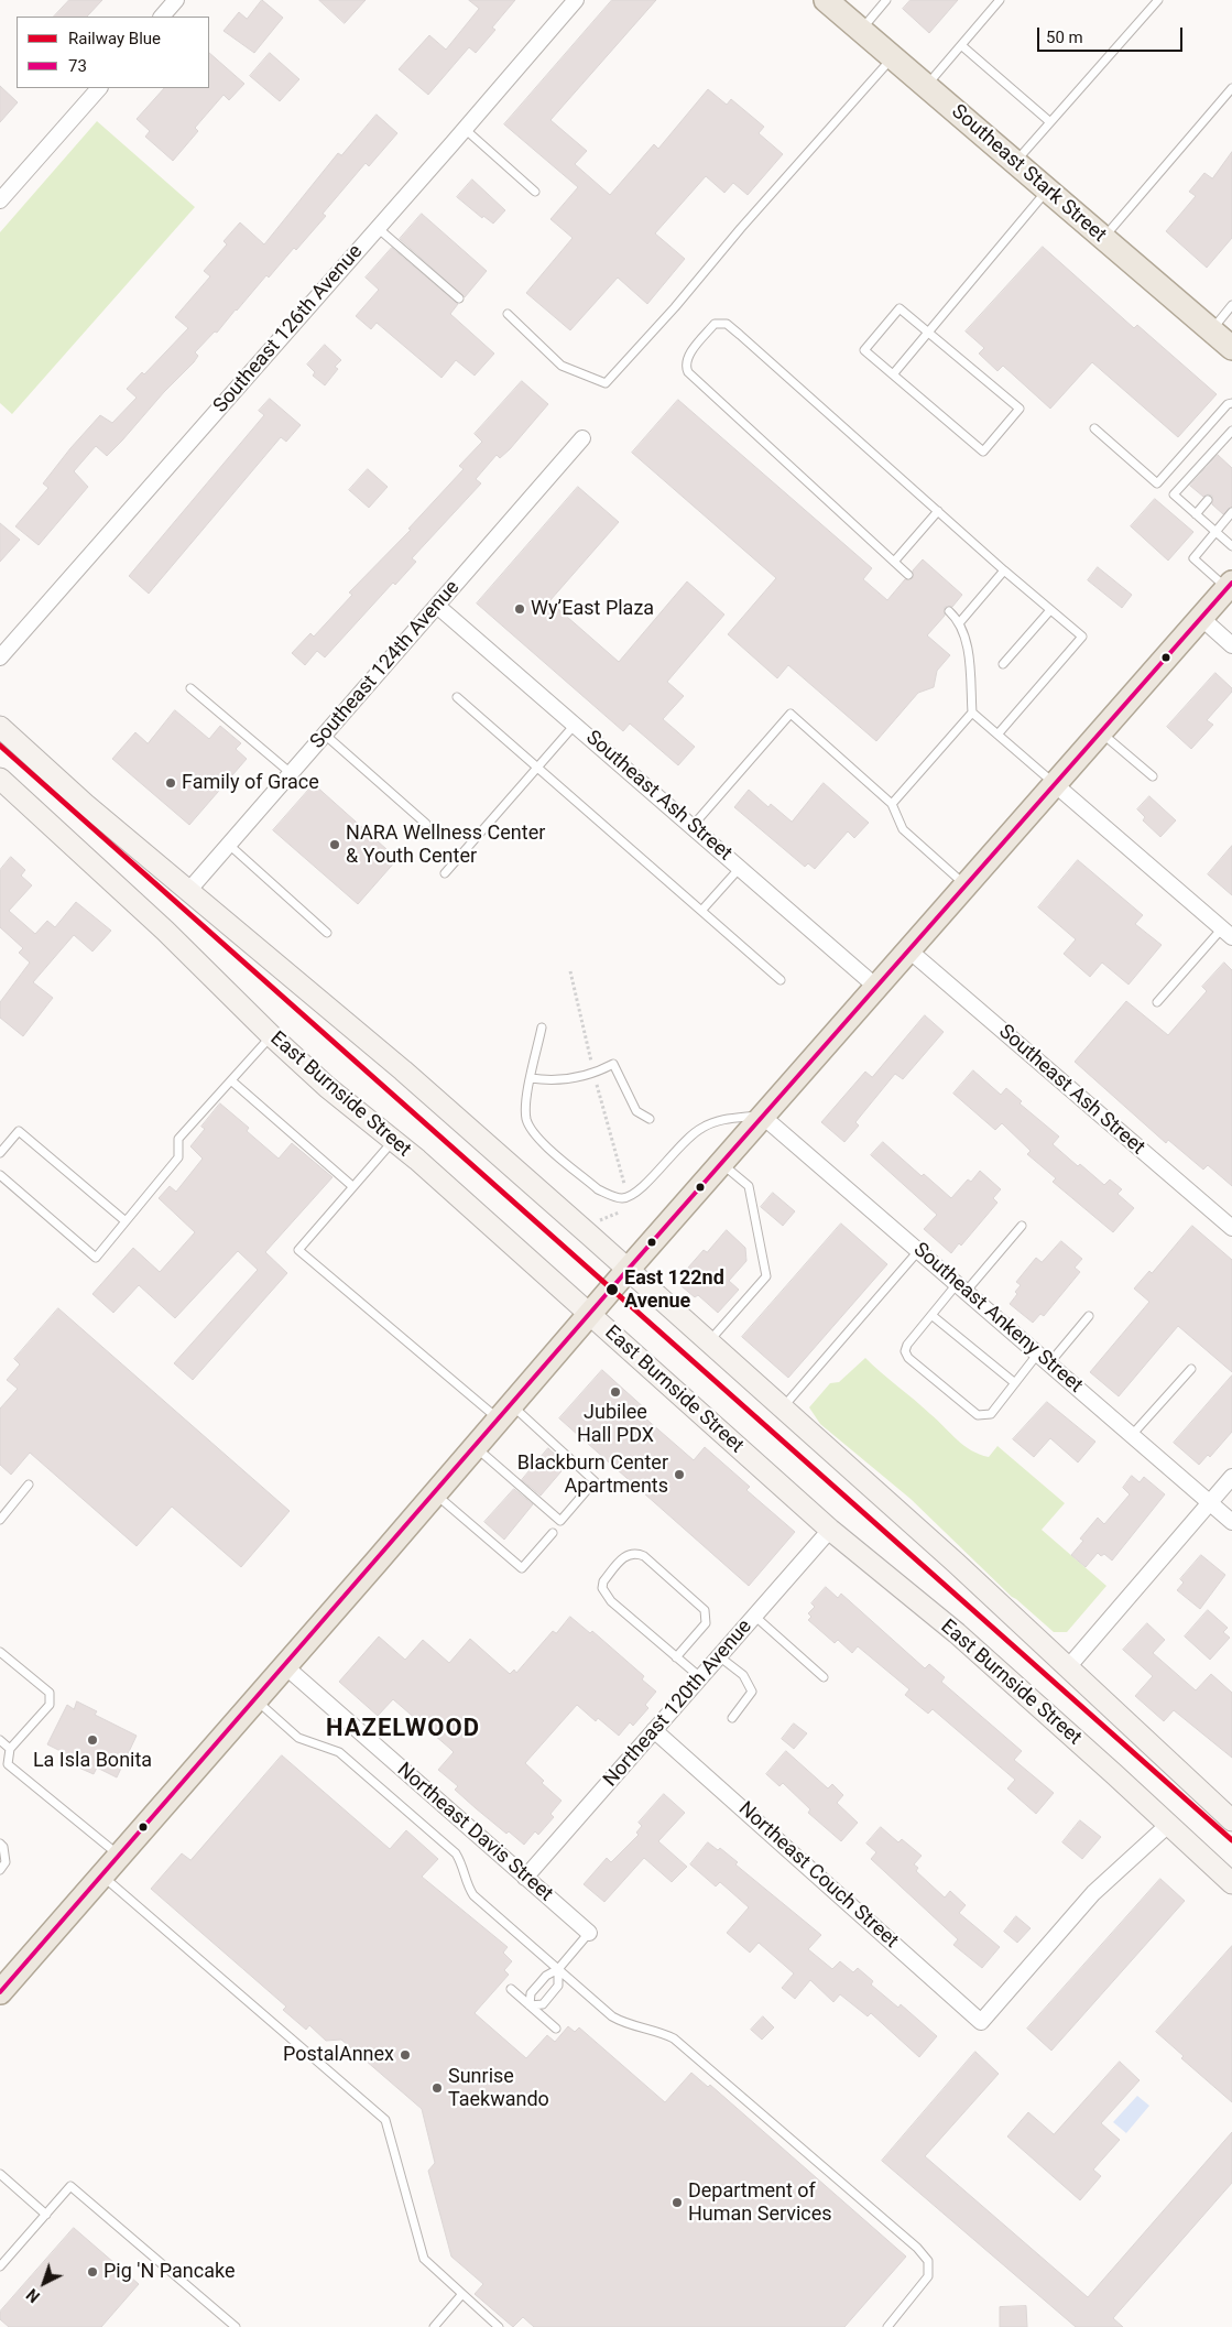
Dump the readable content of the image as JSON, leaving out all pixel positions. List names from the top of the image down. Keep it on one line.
{"streets":{"main road":["Southeast Stark Street"],"street":["Southeast 126th Avenue","Southeast 124th Avenue","Southeast Ash Street","East Burnside Street","Southeast Ankeny Street","Northeast 120th Avenue","Northeast Davis Street","Northeast Couch Street"]},"crossings":[["Southeast 124th Avenue","Southeast Ash Street"],["East Burnside Street","Northeast 120th Avenue"],["East Burnside Street","Northeast Couch Street"],["Northeast 120th Avenue","Northeast Davis Street"],["Northeast 120th Avenue","Northeast Couch Street"]],"districts":["HAZELWOOD"],"places":["Wy’East Plaza","Family of Grace","NARA Wellness Center & Youth Center","East 122nd Avenue","Jubilee Hall PDX","Blackburn Center Apartments","La Isla Bonita","PostalAnnex","Sunrise Taekwando","Department of Human Services","Pig 'N Pancake"],"lines":["transit line 73","rail line Blue"],"legend":["Railway Blue","73"],"scale_bar":"50 m","north":"bottom left"}
